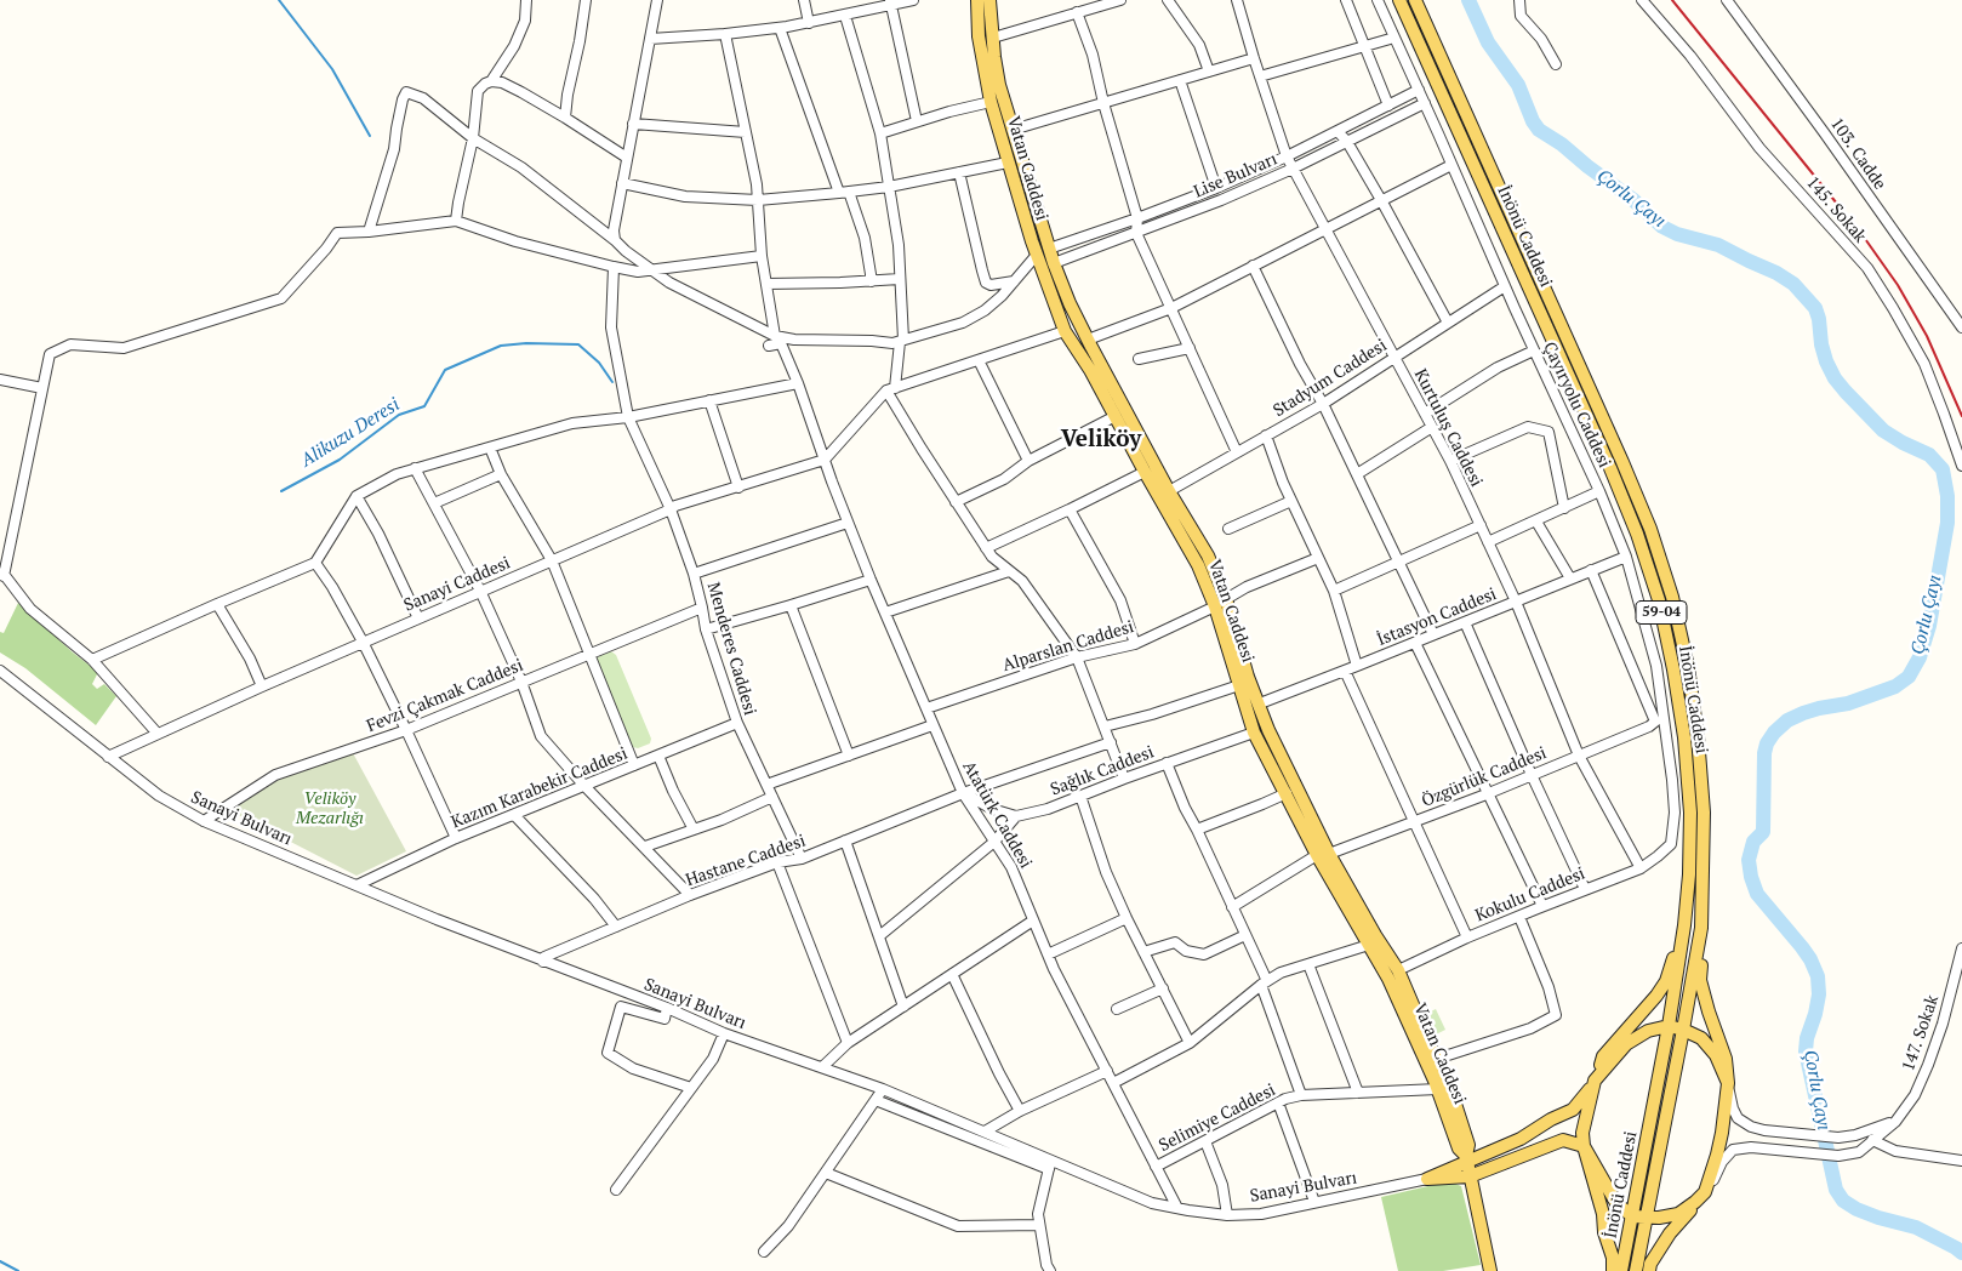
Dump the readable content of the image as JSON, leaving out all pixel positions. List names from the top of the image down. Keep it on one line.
{"streets":{"main road":["Vatan Caddesi","İnönü Caddesi","59-04"],"street":["103. Cadde","Lise Bulvarı","145. Sokak","Stadyum Caddesi","Çayıryolu Caddesi","Kurtuluş Caddesi","Sanayi Caddesi","İstasyon Caddesi","Alparslan Caddesi","Menderes Caddesi","Fevzi Çakmak Caddesi","Sağlık Caddesi","Özgürlük Caddesi","Kazım Karabekir Caddesi","Atatürk Caddesi","Sanayi Bulvarı","Hastane Caddesi","Kokulu Caddesi","147. Sokak","Selimiye Caddesi"]},"crossings":[["Vatan Caddesi","Lise Bulvarı"],["Vatan Caddesi","Stadyum Caddesi"],["Vatan Caddesi","İstasyon Caddesi"],["Vatan Caddesi","Alparslan Caddesi"],["Vatan Caddesi","Sağlık Caddesi"],["Vatan Caddesi","Özgürlük Caddesi"],["Vatan Caddesi","Kokulu Caddesi"],["Vatan Caddesi","Selimiye Caddesi"],["Lise Bulvarı","Çayıryolu Caddesi"],["Lise Bulvarı","Kurtuluş Caddesi"],["Stadyum Caddesi","Çayıryolu Caddesi"],["Stadyum Caddesi","Kurtuluş Caddesi"],["Çayıryolu Caddesi","İstasyon Caddesi"],["Çayıryolu Caddesi","Kokulu Caddesi"],["Kurtuluş Caddesi","İstasyon Caddesi"],["Kurtuluş Caddesi","Özgürlük Caddesi"],["Kurtuluş Caddesi","Kokulu Caddesi"],["Sanayi Caddesi","Menderes Caddesi"],["Sanayi Caddesi","Atatürk Caddesi"],["Sanayi Caddesi","Sanayi Bulvarı"],["İstasyon Caddesi","Özgürlük Caddesi"],["Alparslan Caddesi","Atatürk Caddesi"],["Menderes Caddesi","Fevzi Çakmak Caddesi"],["Menderes Caddesi","Kazım Karabekir Caddesi"],["Menderes Caddesi","Hastane Caddesi"],["Fevzi Çakmak Caddesi","Sanayi Bulvarı"],["Kazım Karabekir Caddesi","Sanayi Bulvarı"],["Atatürk Caddesi","Sanayi Bulvarı"],["Atatürk Caddesi","Hastane Caddesi"],["Atatürk Caddesi","Selimiye Caddesi"],["Sanayi Bulvarı","Hastane Caddesi"]],"districts":["Veliköy"],"water":["Çorlu Çayı","Alikuzu Deresi"],"parks":["Veliköy Mezarlığı"]}
